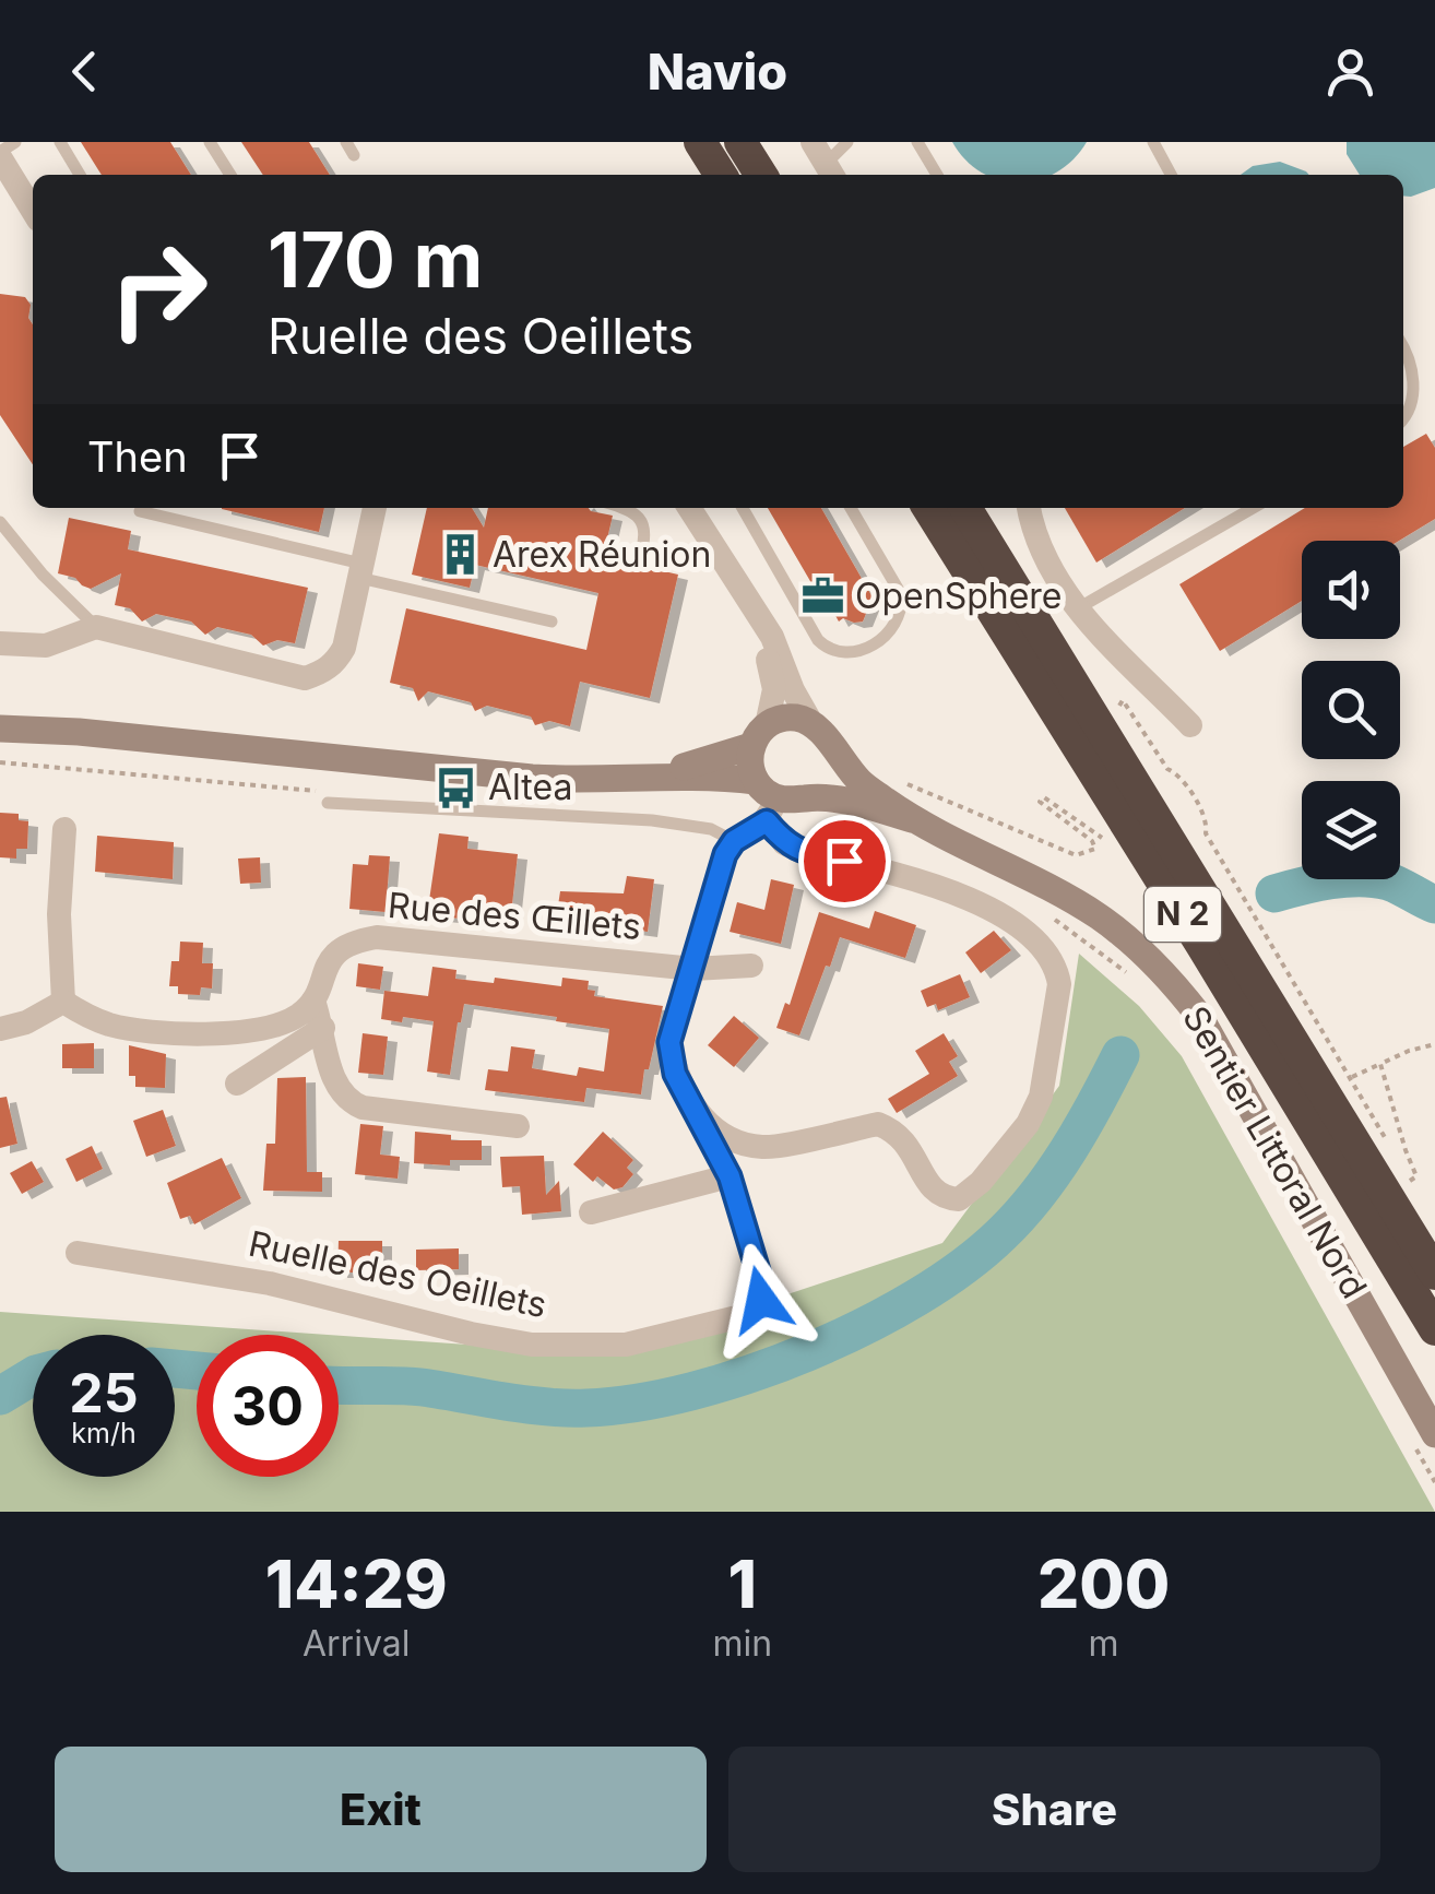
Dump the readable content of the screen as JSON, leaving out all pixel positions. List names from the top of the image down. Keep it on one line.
{"streets":{"highway":["N 2"],"street":["Rue des Œillets","Ruelle des Oeillets"],"path":["Sentier Littoral Nord"]},"crossings":[["Rue des Œillets","Ruelle des Oeillets"]],"places":{"building":["Arex Réunion"],"office":["OpenSphere"],"bus stop":["Altea"]},"page":{"header":"Navio","turn":["170 m","Ruelle des Oeillets"],"then":"Then","speed":"25 km/h","limit":"30","eta":["14:29","Arrival","1","min","200","m"],"buttons":["Exit","Share"]}}
